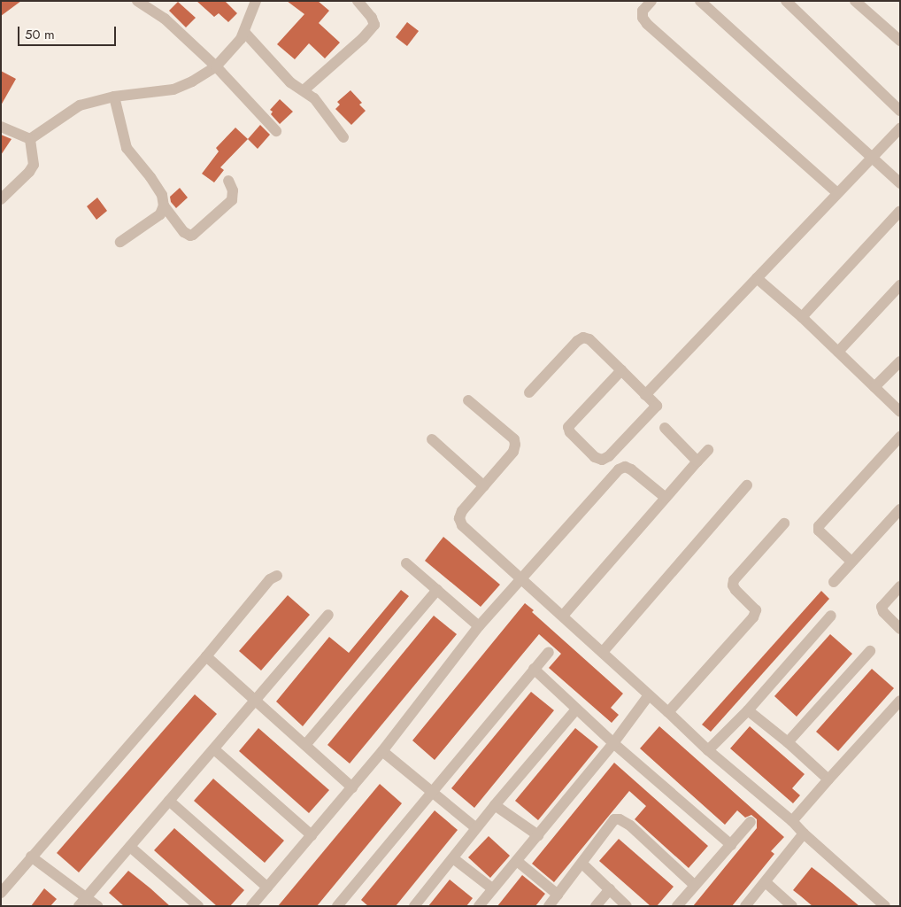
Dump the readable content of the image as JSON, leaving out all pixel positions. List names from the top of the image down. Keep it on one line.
{"scale_bar":"50 m"}
